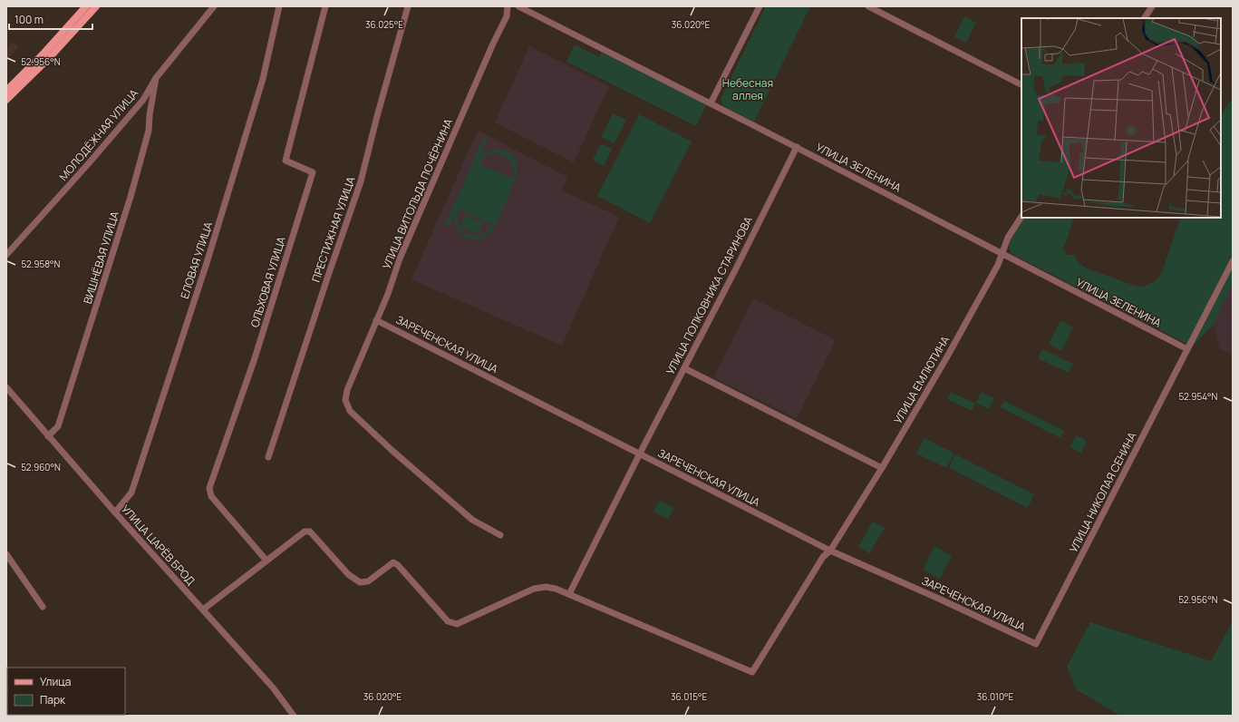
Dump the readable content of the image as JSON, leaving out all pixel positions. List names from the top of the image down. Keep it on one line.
{"streets":{"street":["МОЛОДЁЖНАЯ УЛИЦА","УЛИЦА ЗЕЛЕНИНА","УЛИЦА ВИТОЛЬДА ПОЧЁРНИНА","ПРЕСТИЖНАЯ УЛИЦА","ВИШНЁВАЯ УЛИЦА","ЕЛОВАЯ УЛИЦА","ОЛЬХОВАЯ УЛИЦА","УЛИЦА ПОЛКОВНИКА СТАРИНОВА","ЗАРЕЧЕНСКАЯ УЛИЦА","УЛИЦА ЕМЛЮТИНА","УЛИЦА НИКОЛАЯ СЕНИНА","УЛИЦА ЦАРЁВ БРОД"]},"crossings":[["МОЛОДЁЖНАЯ УЛИЦА","ВИШНЁВАЯ УЛИЦА"],["УЛИЦА ЗЕЛЕНИНА","УЛИЦА ПОЛКОВНИКА СТАРИНОВА"],["УЛИЦА ЗЕЛЕНИНА","УЛИЦА ЕМЛЮТИНА"],["УЛИЦА ЗЕЛЕНИНА","УЛИЦА НИКОЛАЯ СЕНИНА"],["УЛИЦА ВИТОЛЬДА ПОЧЁРНИНА","ЗАРЕЧЕНСКАЯ УЛИЦА"],["ВИШНЁВАЯ УЛИЦА","УЛИЦА ЦАРЁВ БРОД"],["ЕЛОВАЯ УЛИЦА","УЛИЦА ЦАРЁВ БРОД"],["УЛИЦА ПОЛКОВНИКА СТАРИНОВА","ЗАРЕЧЕНСКАЯ УЛИЦА"],["УЛИЦА ПОЛКОВНИКА СТАРИНОВА","УЛИЦА ЕМЛЮТИНА"],["ЗАРЕЧЕНСКАЯ УЛИЦА","УЛИЦА ЕМЛЮТИНА"],["ЗАРЕЧЕНСКАЯ УЛИЦА","УЛИЦА НИКОЛАЯ СЕНИНА"]],"parks":["Небесная аллея"],"legend":["Улица","Парк"],"scale_bar":"100 m","coordinates":["36.025°E","36.020°E","52.956°N","52.958°N","52.954°N","52.960°N","36.015°E","36.010°E"]}
